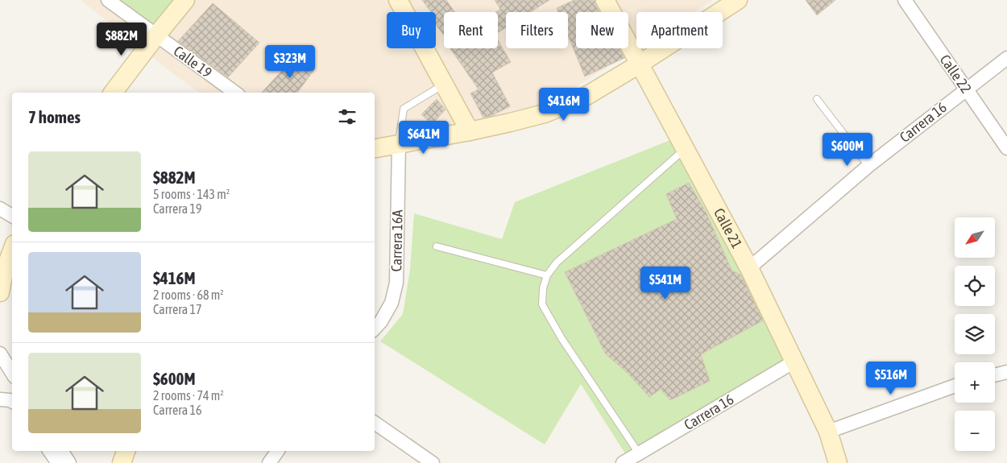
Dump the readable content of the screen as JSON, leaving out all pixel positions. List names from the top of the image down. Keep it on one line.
{"streets":{"main road":["Calle 21"],"street":["Calle 19","Calle 22","Carrera 16","Carrera 16A"]},"crossings":[["Calle 22","Carrera 16"],["Carrera 16","Calle 21"]],"north":"bottom left","page":{"chip":["Buy","Rent","Filters","New","Apartment"],"price":["$882M","$323M","$416M","$641M","$600M","$541M","$516M"],"heading":"7 homes","list":[{"name":"$882M","note":"5 rooms · 143 m² · Carrera 19"},{"name":"$416M","note":"2 rooms · 68 m² · Carrera 17"},{"name":"$600M","note":"2 rooms · 74 m² · Carrera 16"}],"map_buttons":["+","−"]}}
